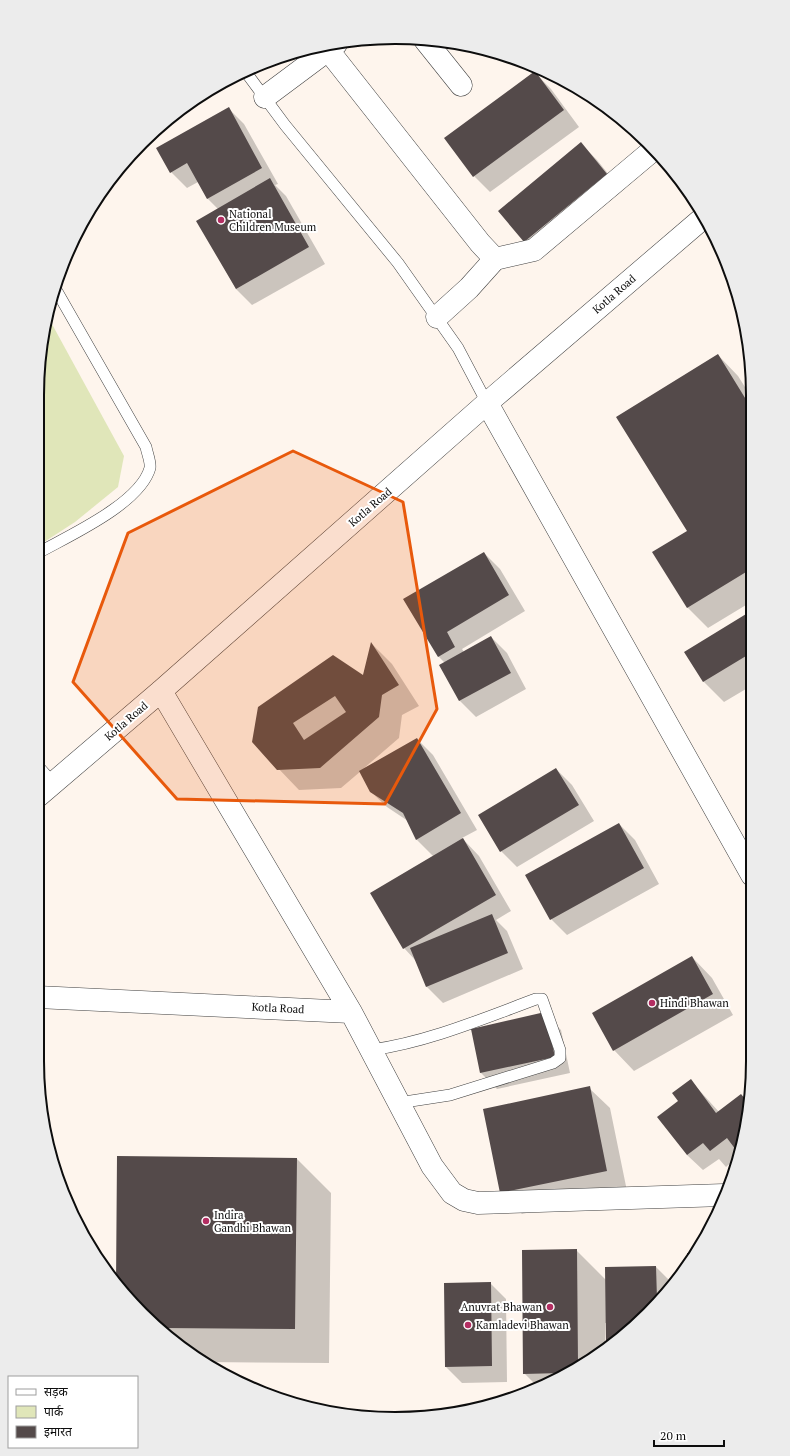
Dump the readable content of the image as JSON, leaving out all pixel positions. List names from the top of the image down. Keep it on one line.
{"streets":{"street":["Kotla Road"]},"places":["National Children Museum","Hindi Bhawan","Indira Gandhi Bhawan","Anuvrat Bhawan","Kamladevi Bhawan"],"legend":["सड़क","पार्क","इमारत"],"scale_bar":"20 m"}
